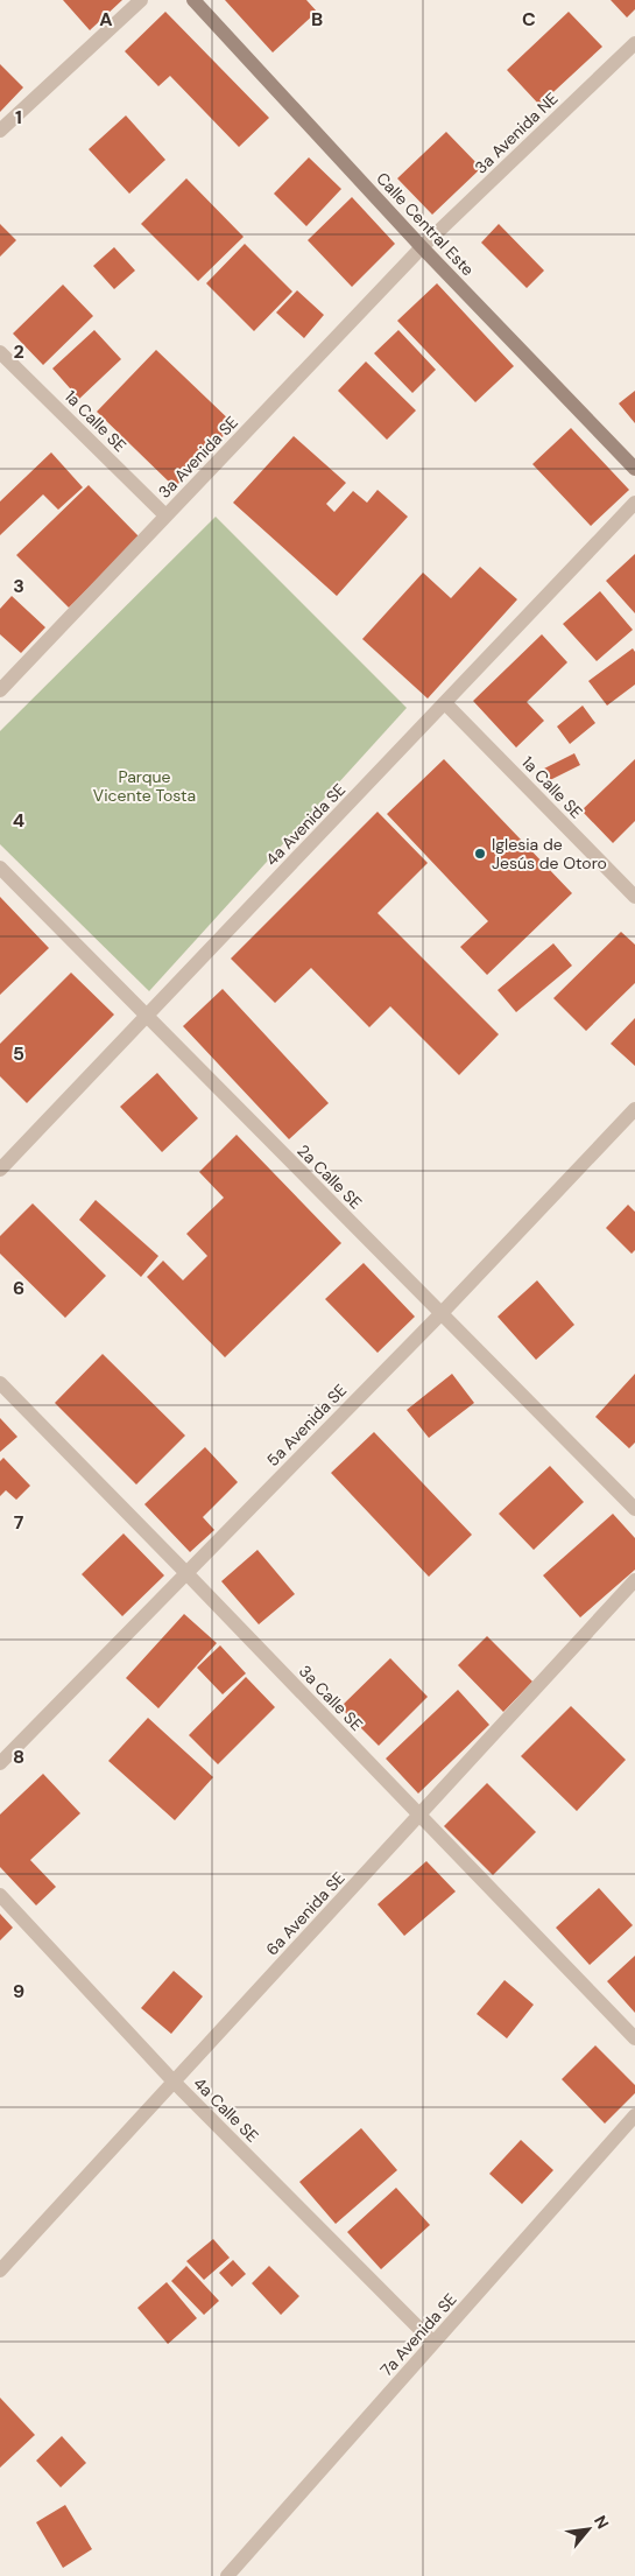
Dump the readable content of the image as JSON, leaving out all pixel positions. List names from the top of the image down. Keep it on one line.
{"streets":{"street":["3a Avenida NE","Calle Central Este","1a Calle SE","3a Avenida SE","4a Avenida SE","2a Calle SE","5a Avenida SE","3a Calle SE","6a Avenida SE","4a Calle SE","7a Avenida SE"]},"crossings":[["3a Avenida NE","Calle Central Este"],["3a Avenida NE","3a Avenida SE"],["Calle Central Este","3a Avenida SE"],["1a Calle SE","3a Avenida SE"],["1a Calle SE","4a Avenida SE"],["4a Avenida SE","2a Calle SE"],["2a Calle SE","5a Avenida SE"],["5a Avenida SE","3a Calle SE"],["3a Calle SE","6a Avenida SE"],["6a Avenida SE","4a Calle SE"],["4a Calle SE","7a Avenida SE"]],"parks":["Parque Vicente Tosta"],"places":["Iglesia de Jesús de Otoro"],"north":"top right","grid":{"columns":["A","B","C"],"rows":["1","2","3","4","5","6","7","8","9"]}}
